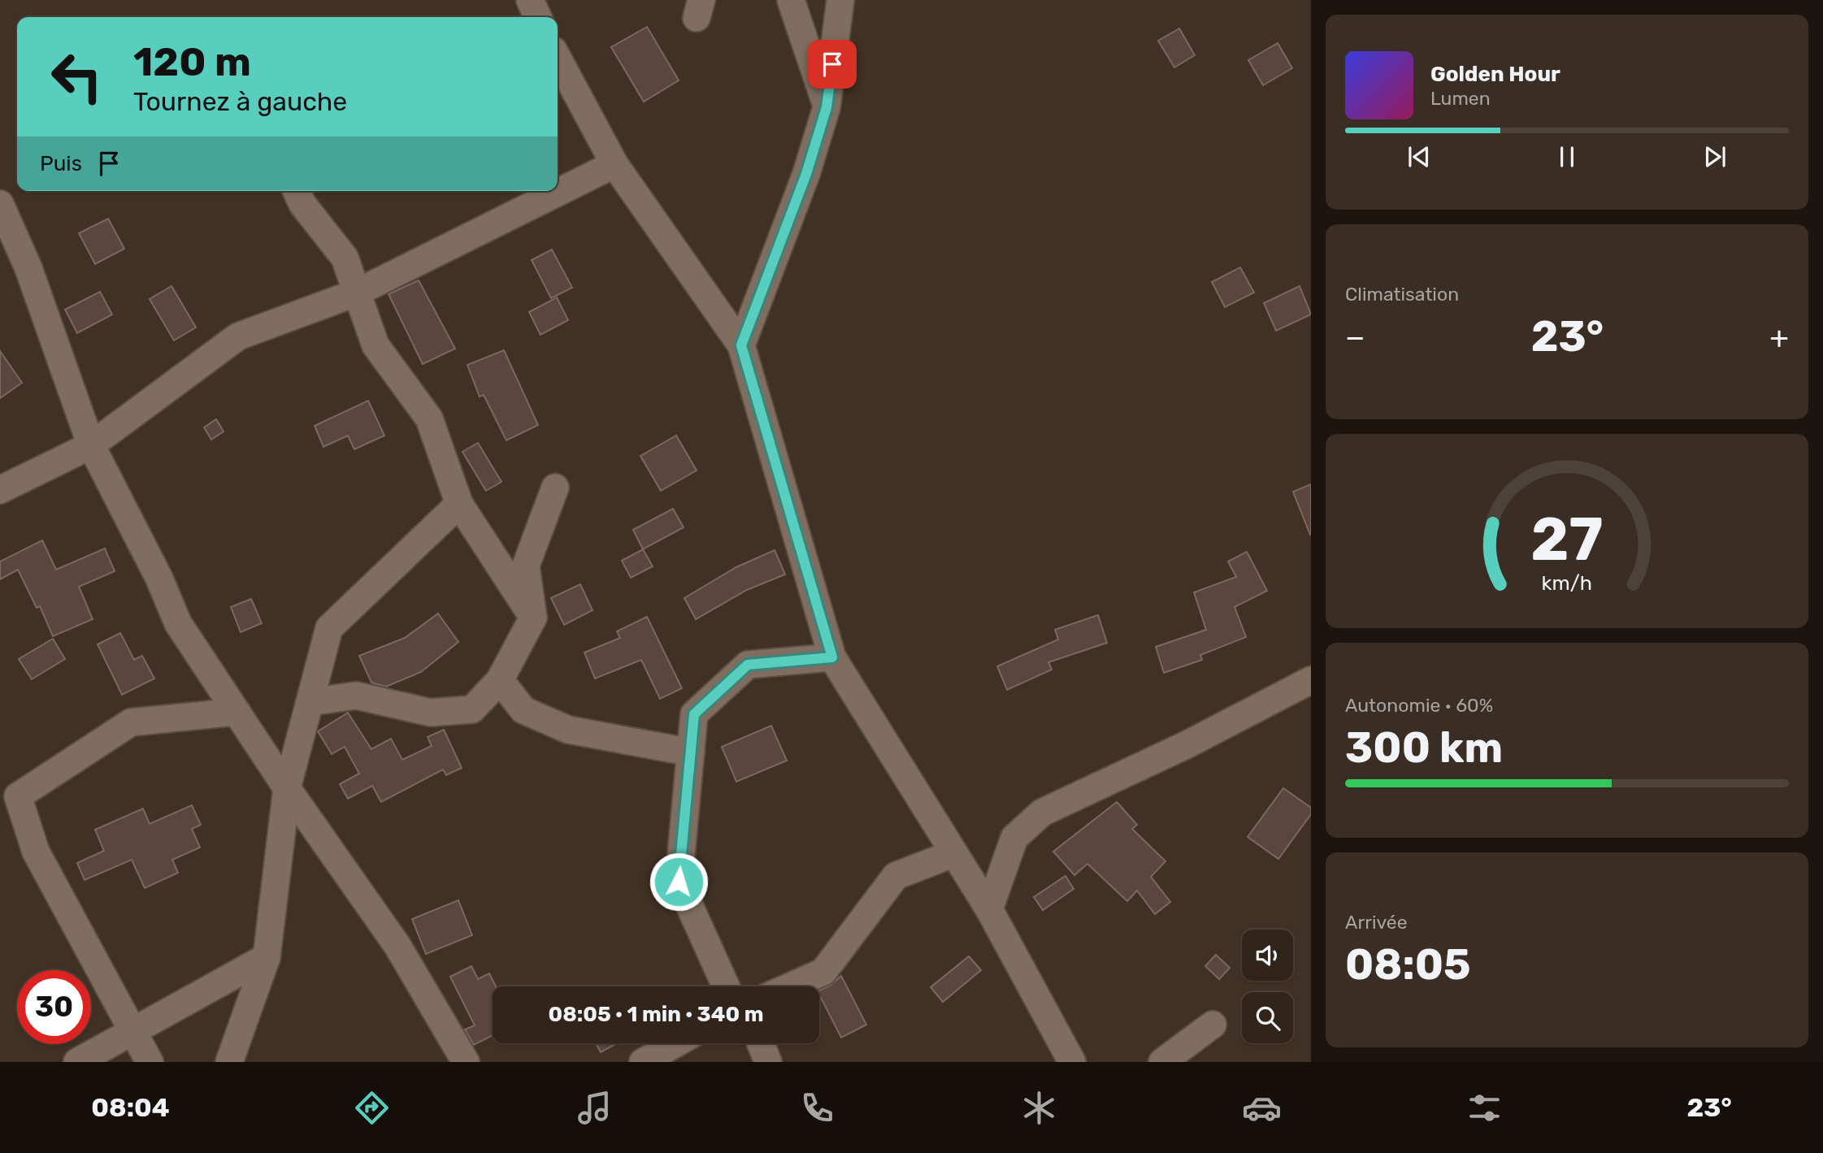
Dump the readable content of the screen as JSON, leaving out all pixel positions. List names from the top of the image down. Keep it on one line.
{"page":{"turn":["120 m","Tournez à gauche"],"song":["Golden Hour","Lumen"],"then":"Puis","tile":["Climatisation",["Autonomie · 60%","300 km"],["Arrivée","08:05"]],"heat":["−","23°","+"],"limit":"30","trip":"08:05 · 1 min · 340 m","tabs":["08:04","23°"],"gauge":["27","km/h"]}}
